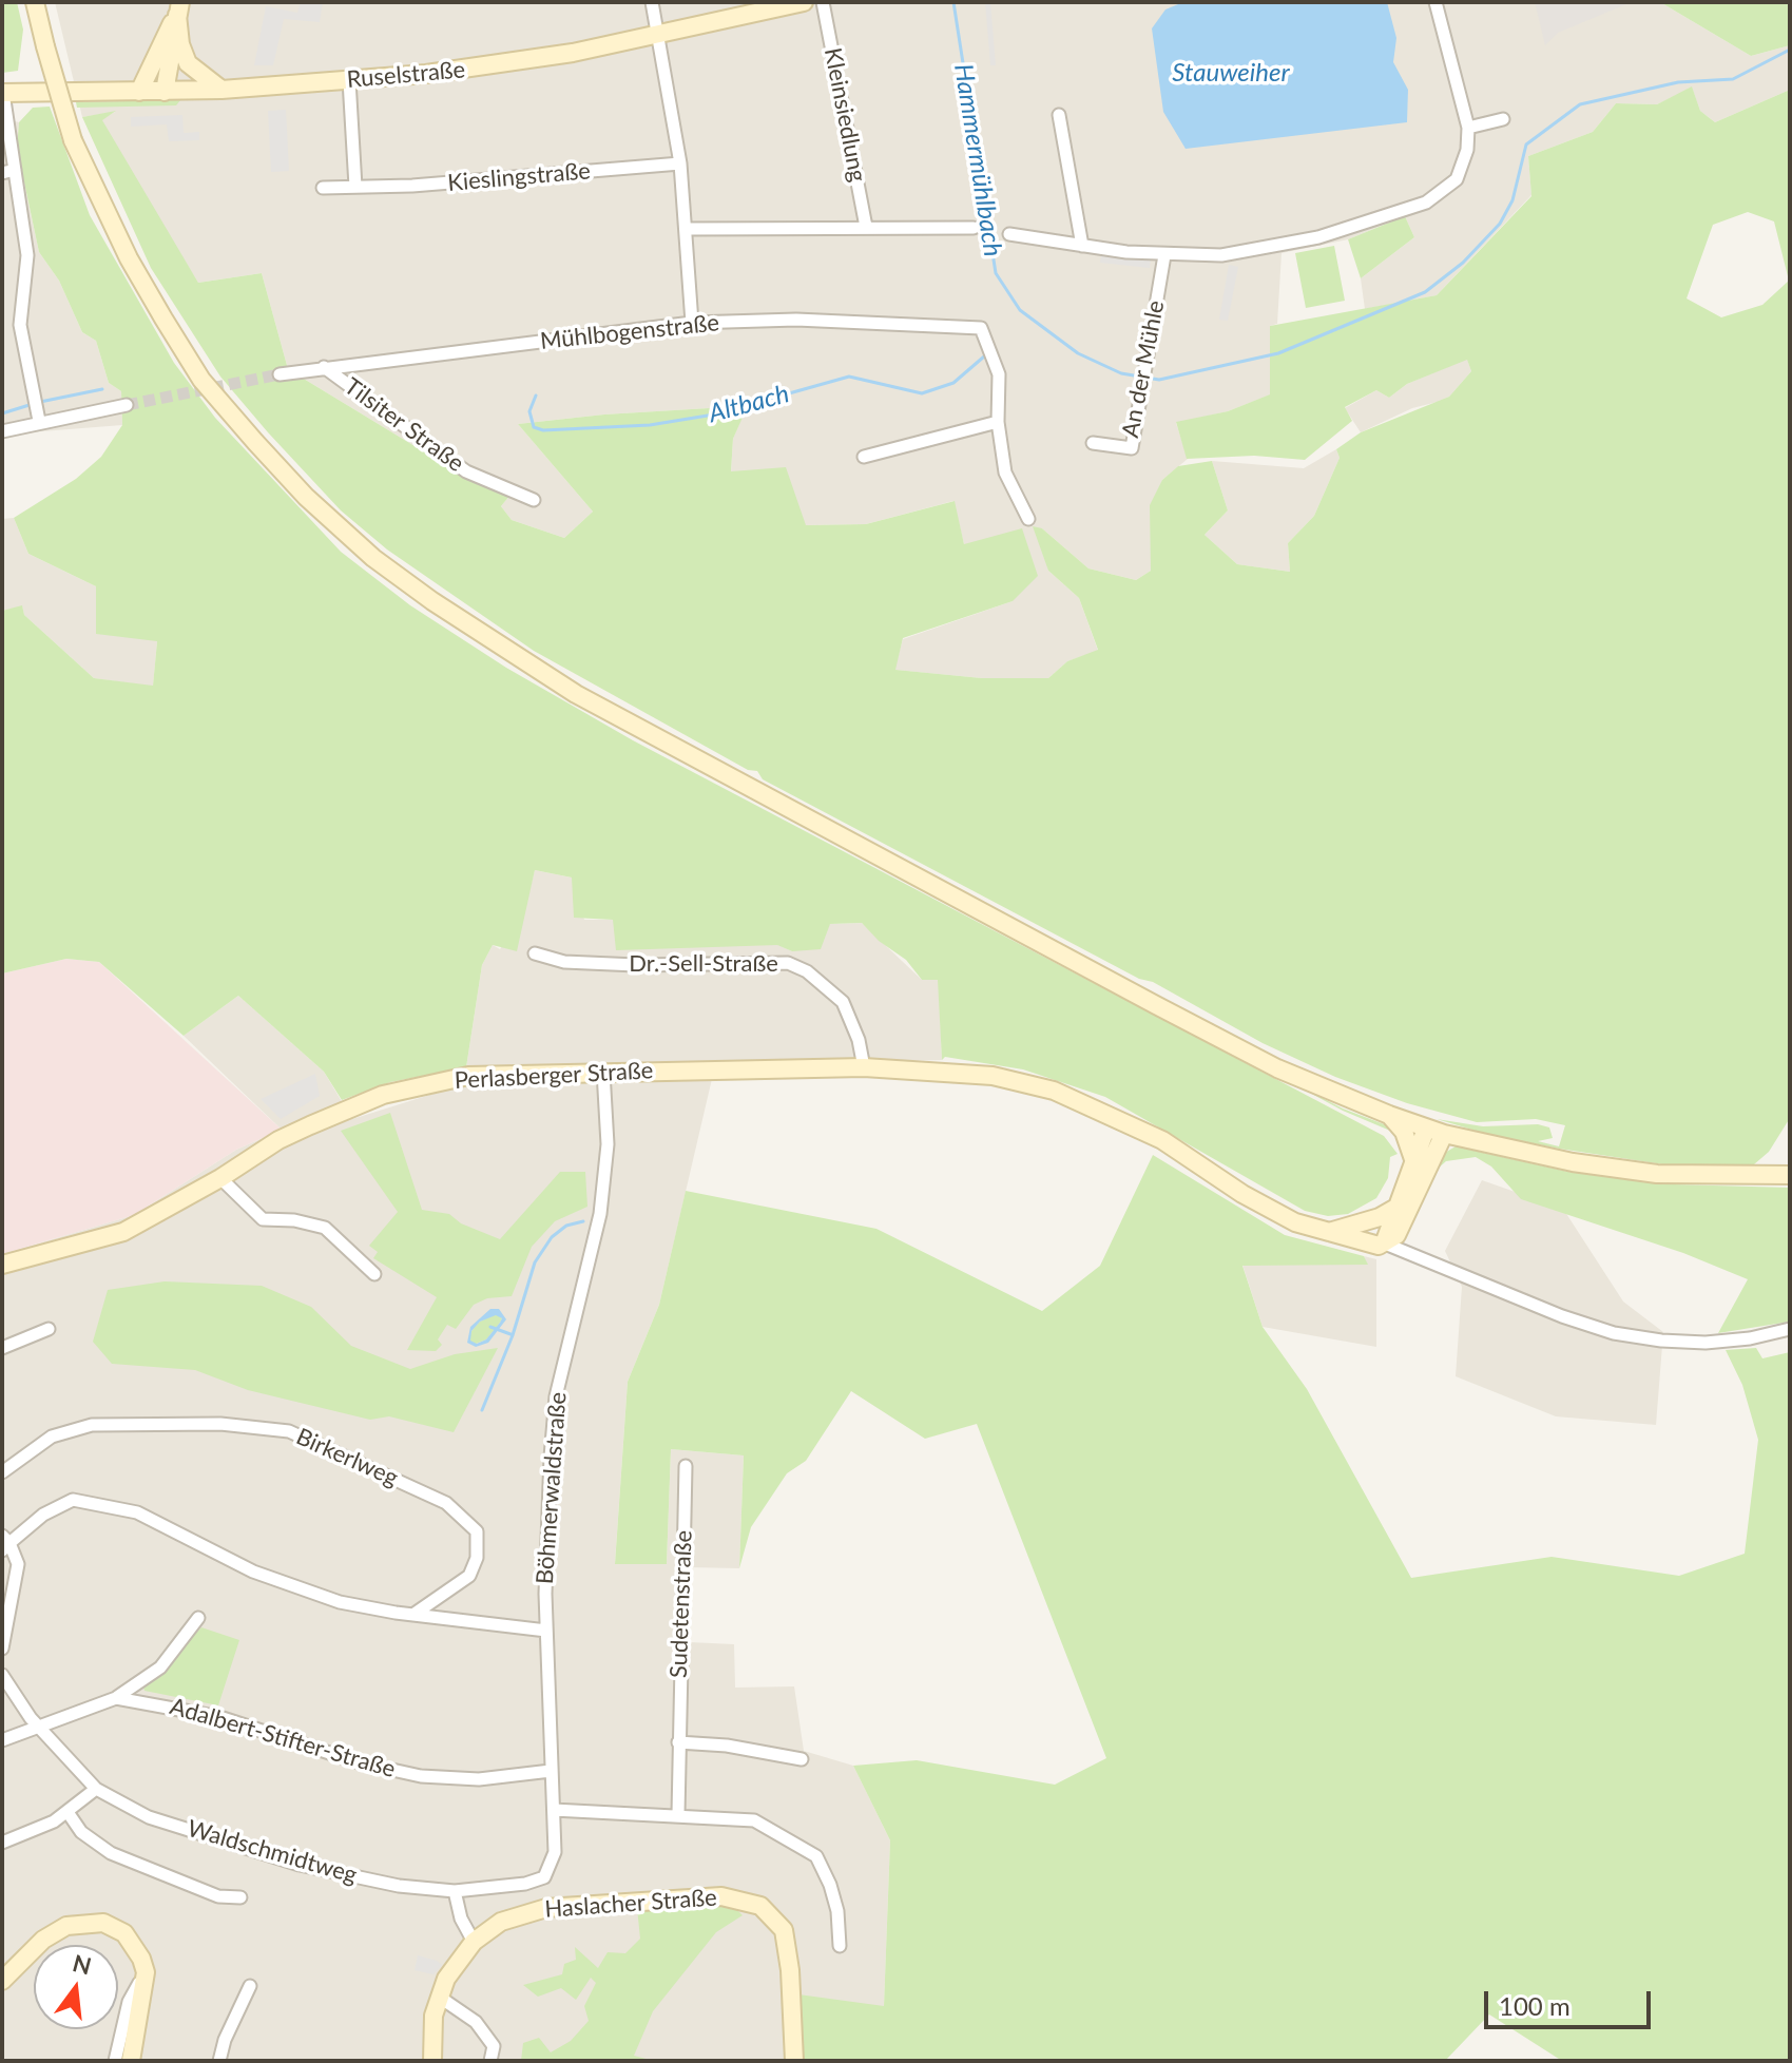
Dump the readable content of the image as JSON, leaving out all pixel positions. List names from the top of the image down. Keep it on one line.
{"streets":{"main road":["Ruselstraße","Perlasberger Straße","Haslacher Straße"],"street":["Kleinsiedlung","Kieslingstraße","Mühlbogenstraße","An der Mühle","Tilsiter Straße","Dr.-Sell-Straße","Birkerlweg","Böhmerwaldstraße","Sudetenstraße","Adalbert-Stifter-Straße","Waldschmidtweg"]},"crossings":[["Mühlbogenstraße","Tilsiter Straße"],["Dr.-Sell-Straße","Perlasberger Straße"],["Perlasberger Straße","Böhmerwaldstraße"],["Böhmerwaldstraße","Adalbert-Stifter-Straße"],["Böhmerwaldstraße","Waldschmidtweg"],["Adalbert-Stifter-Straße","Waldschmidtweg"]],"water":["Stauweiher","Hammermühlbach","Altbach"],"scale_bar":"100 m","north":"top"}
